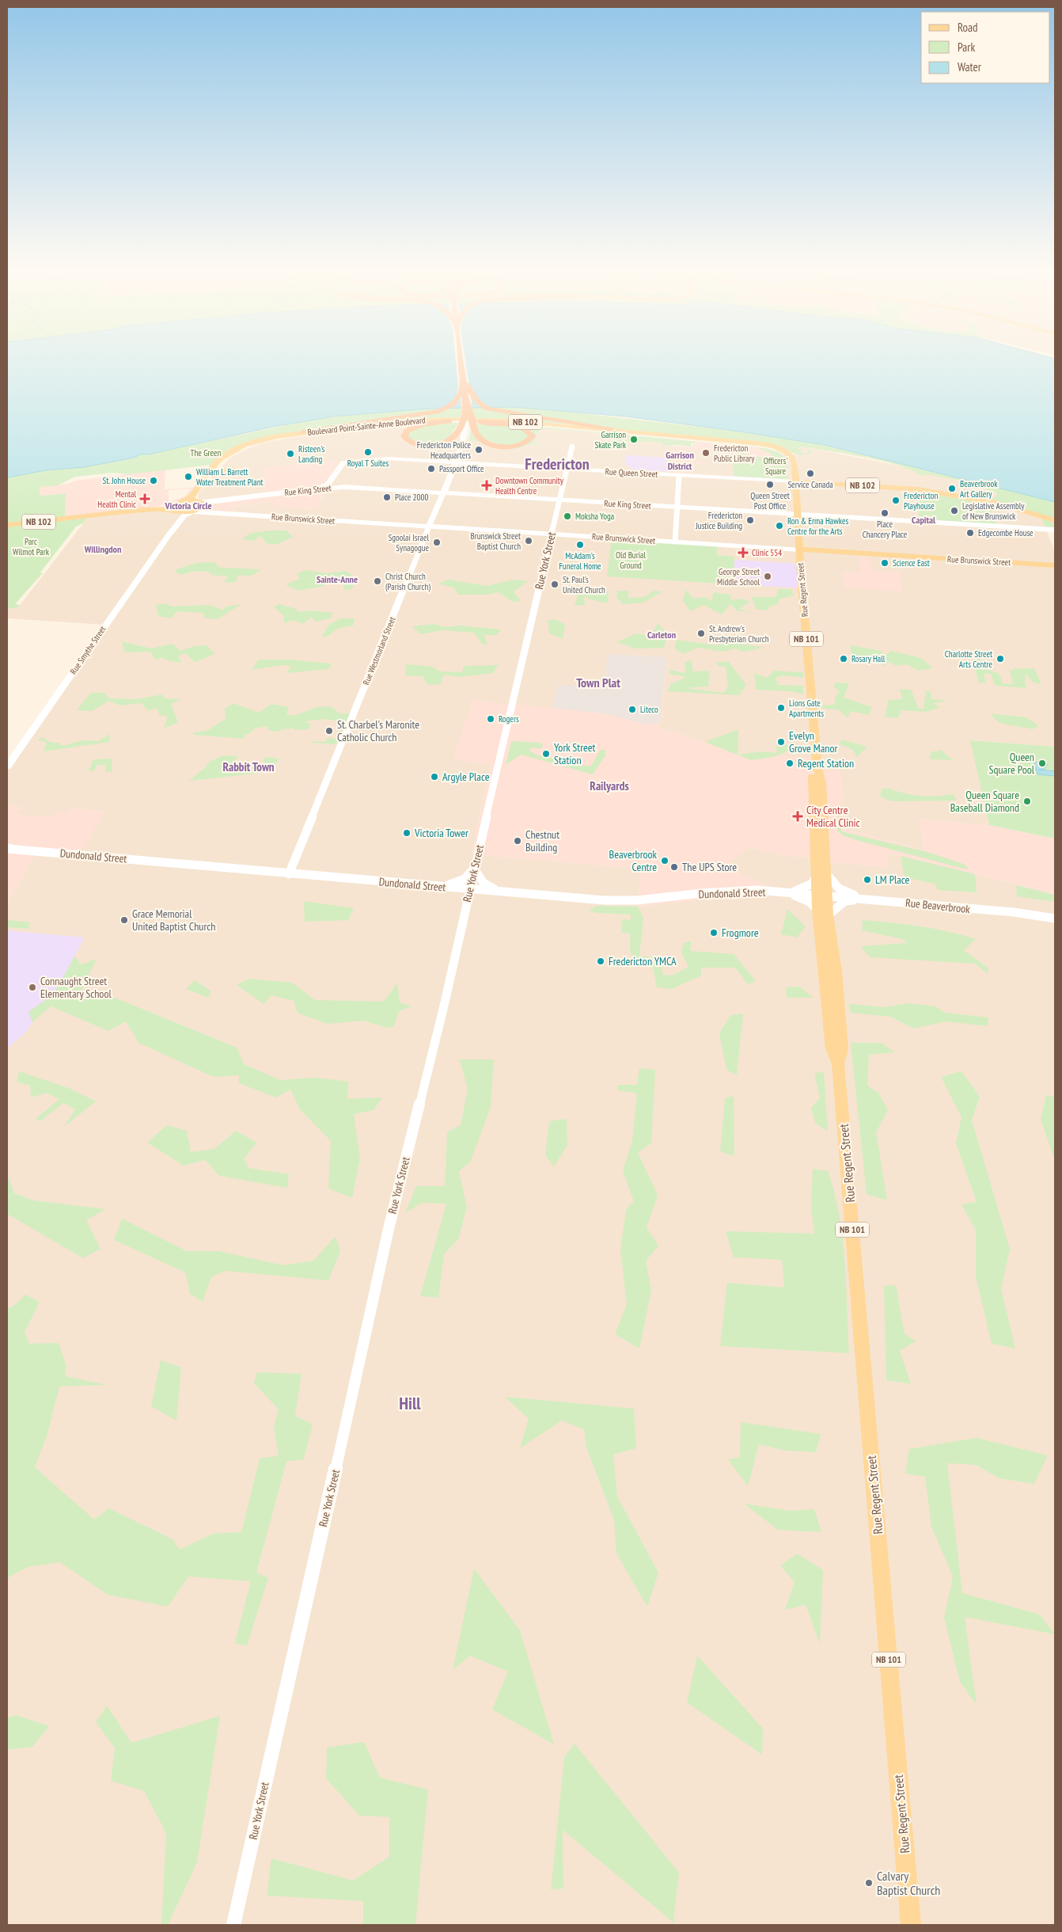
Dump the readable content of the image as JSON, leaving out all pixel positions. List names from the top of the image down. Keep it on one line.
{"streets":{"main road":["NB 102","Boulevard Point-Sainte-Anne Boulevard","Rue Queen Street","Rue King Street","Rue Brunswick Street","Rue Regent Street","NB 101","Rue Smythe Street","Rue Westmorland Street"],"street":["Rue York Street","Dundonald Street","Rue Beaverbrook"]},"crossings":[["NB 102","Boulevard Point-Sainte-Anne Boulevard"],["NB 102","Rue King Street"],["NB 102","Rue Smythe Street"],["Boulevard Point-Sainte-Anne Boulevard","Rue Queen Street"],["Boulevard Point-Sainte-Anne Boulevard","Rue Regent Street"],["Boulevard Point-Sainte-Anne Boulevard","Rue Westmorland Street"],["Rue Queen Street","Rue York Street"],["Rue Queen Street","Rue Regent Street"],["Rue Queen Street","Rue Westmorland Street"],["Rue King Street","Rue York Street"],["Rue King Street","Rue Regent Street"],["Rue King Street","Rue Westmorland Street"],["Rue Brunswick Street","Rue York Street"],["Rue Brunswick Street","Rue Regent Street"],["Rue Brunswick Street","Rue Smythe Street"],["Rue Brunswick Street","Rue Westmorland Street"],["Rue York Street","Dundonald Street"],["Rue Regent Street","Dundonald Street"],["Rue Regent Street","Rue Beaverbrook"],["Rue Westmorland Street","Dundonald Street"],["Dundonald Street","Rue Beaverbrook"]],"districts":["Garrison District","Fredericton","Victoria Circle","Capital","Willingdon","Sainte-Anne","Carleton","Town Plat","Rabbit Town","Railyards","Hill"],"parks":["The Green","Officers' Square","Parc Wilmot Park","Old Burial Ground"],"places":{"other":["Garrison Skate Park","Fredericton Police Headquarters","Royal T Suites","Fredericton Public Library","Risteen's Landing","Passport Office","Service Canada","William L. Barrett Water Treatment Plant","St. John House","Queen Street Post Office","Beaverbrook Art Gallery","Place 2000","Fredericton Playhouse","Legislative Assembly of New Brunswick","Place Chancery Place","Moksha Yoga","Fredericton Justice Building","Ron & Erma Hawkes Centre for the Arts","Edgecombe House","Brunswick Street Baptist Church","Sgoolai Israel Synagogue","McAdam's Funeral Home","Science East","George Street Middle School","Christ Church (Parish Church)","St. Paul's United Church","St. Andrew's Presbyterian Church","Rosary Hall","Charlotte Street Arts Centre","Lions Gate Apartments","Liteco","Rogers","St. Charbel's Maronite Catholic Church","Evelyn Grove Manor","York Street Station","Regent Station","Queen Square Pool","Argyle Place","Queen Square Baseball Diamond","Victoria Tower","Chestnut Building","Beaverbrook Centre","The UPS Store","LM Place","Grace Memorial United Baptist Church","Frogmore","Fredericton YMCA","Connaught Street Elementary School","Calvary Baptist Church"],"health":["Downtown Community Health Centre","Mental Health Clinic","Clinic 554","City Centre Medical Clinic"]},"legend":["Road","Park","Water"]}
